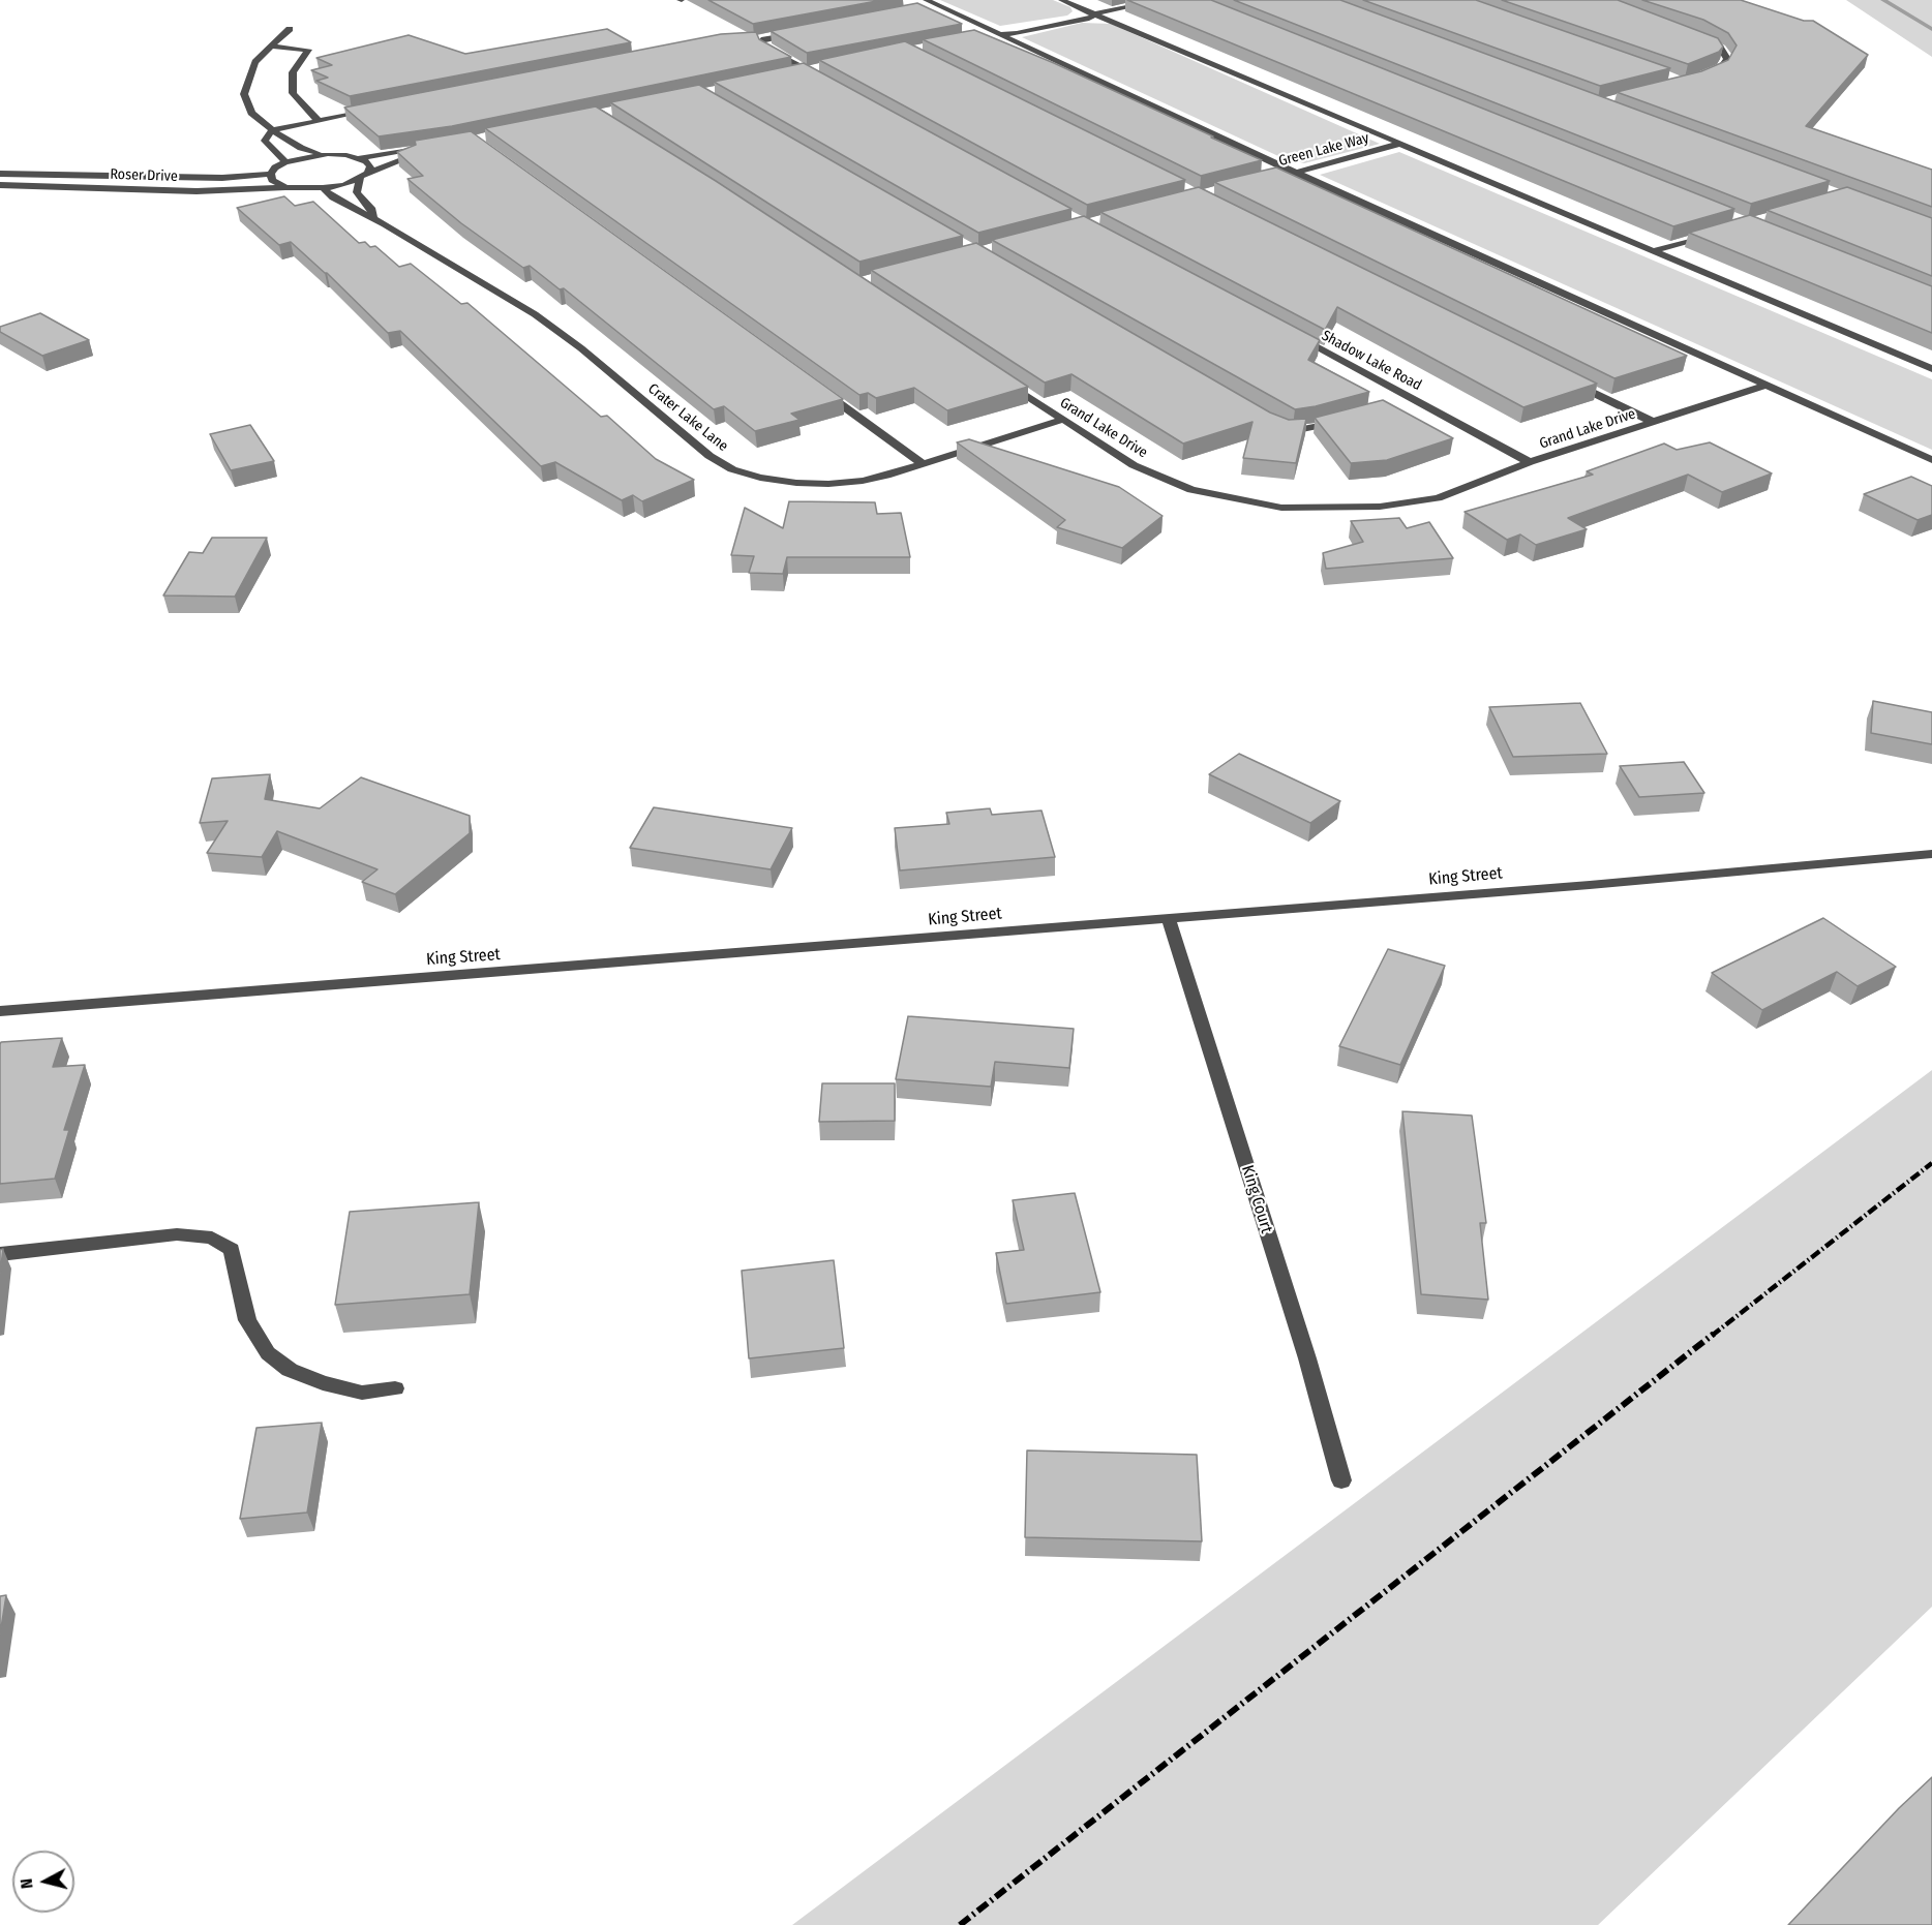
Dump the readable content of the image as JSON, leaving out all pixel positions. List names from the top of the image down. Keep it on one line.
{"streets":{"street":["Green Lake Way","Roser Drive","Shadow Lake Road","Crater Lake Lane","Grand Lake Drive","King Street","King Court"]},"crossings":[["Roser Drive","Crater Lake Lane"],["Shadow Lake Road","Grand Lake Drive"],["Crater Lake Lane","Grand Lake Drive"],["King Street","King Court"]],"north":"left"}
